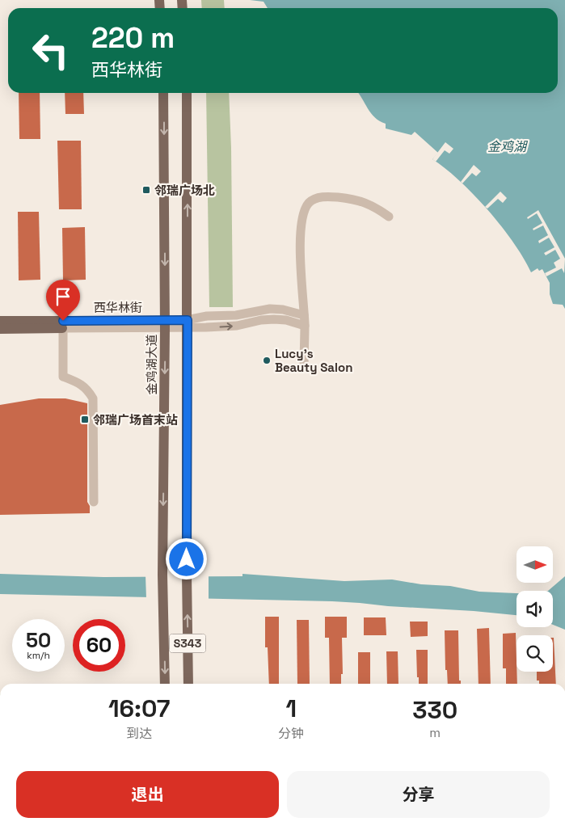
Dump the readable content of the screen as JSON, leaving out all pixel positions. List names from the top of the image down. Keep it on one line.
{"streets":{"main road":["西华林街","金鸡湖大道","S343"]},"crossings":[["西华林街","金鸡湖大道"],["西华林街","S343"]],"water":["金鸡湖"],"places":{"transit":["邻瑞广场北","邻瑞广场首末站"],"other":["Lucy's Beauty Salon"]},"north":"right","page":{"turn":["220 m","西华林街"],"speed":"50 km/h","limit":"60","eta":["16:07","到达","1","分钟","330","m"],"buttons":["退出","分享"]}}
